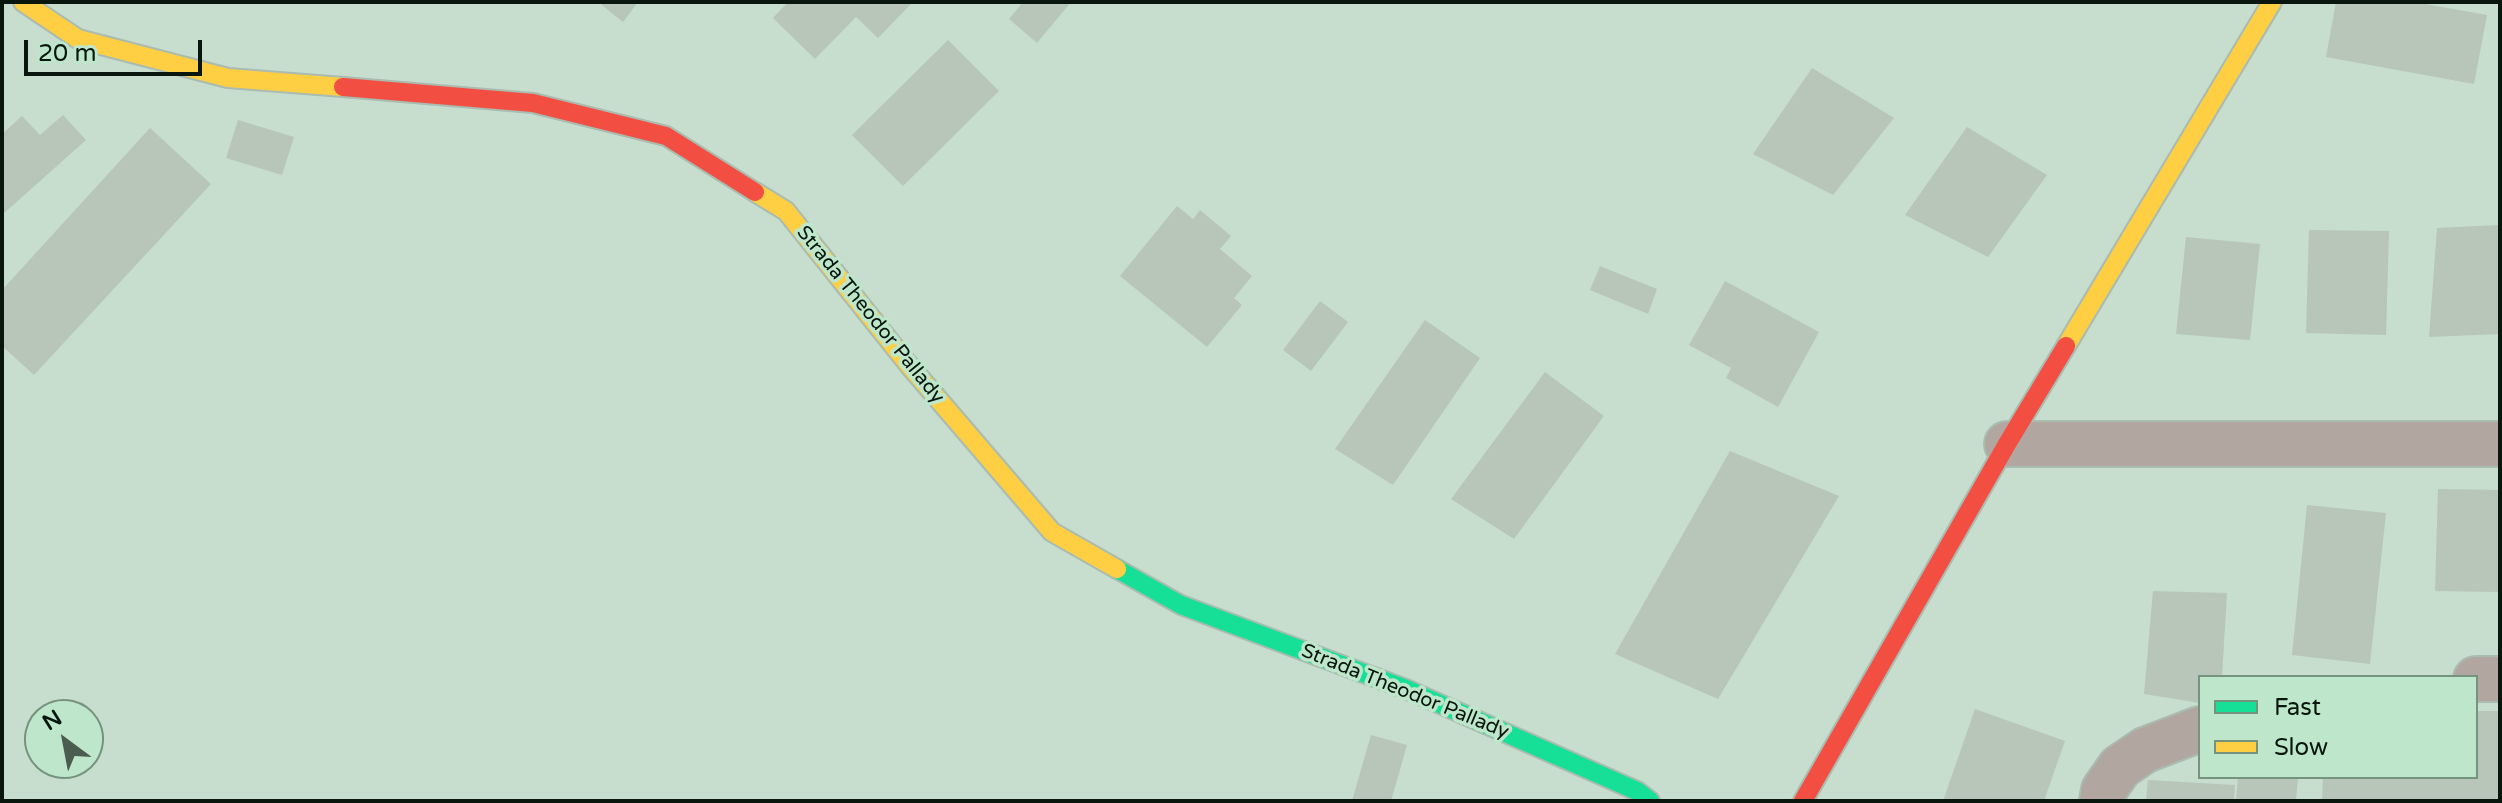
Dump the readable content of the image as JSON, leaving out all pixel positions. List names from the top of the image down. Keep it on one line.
{"streets":{"street":["Strada Theodor Pallady"]},"legend":["Fast","Slow"],"scale_bar":"20 m","north":"top left"}
